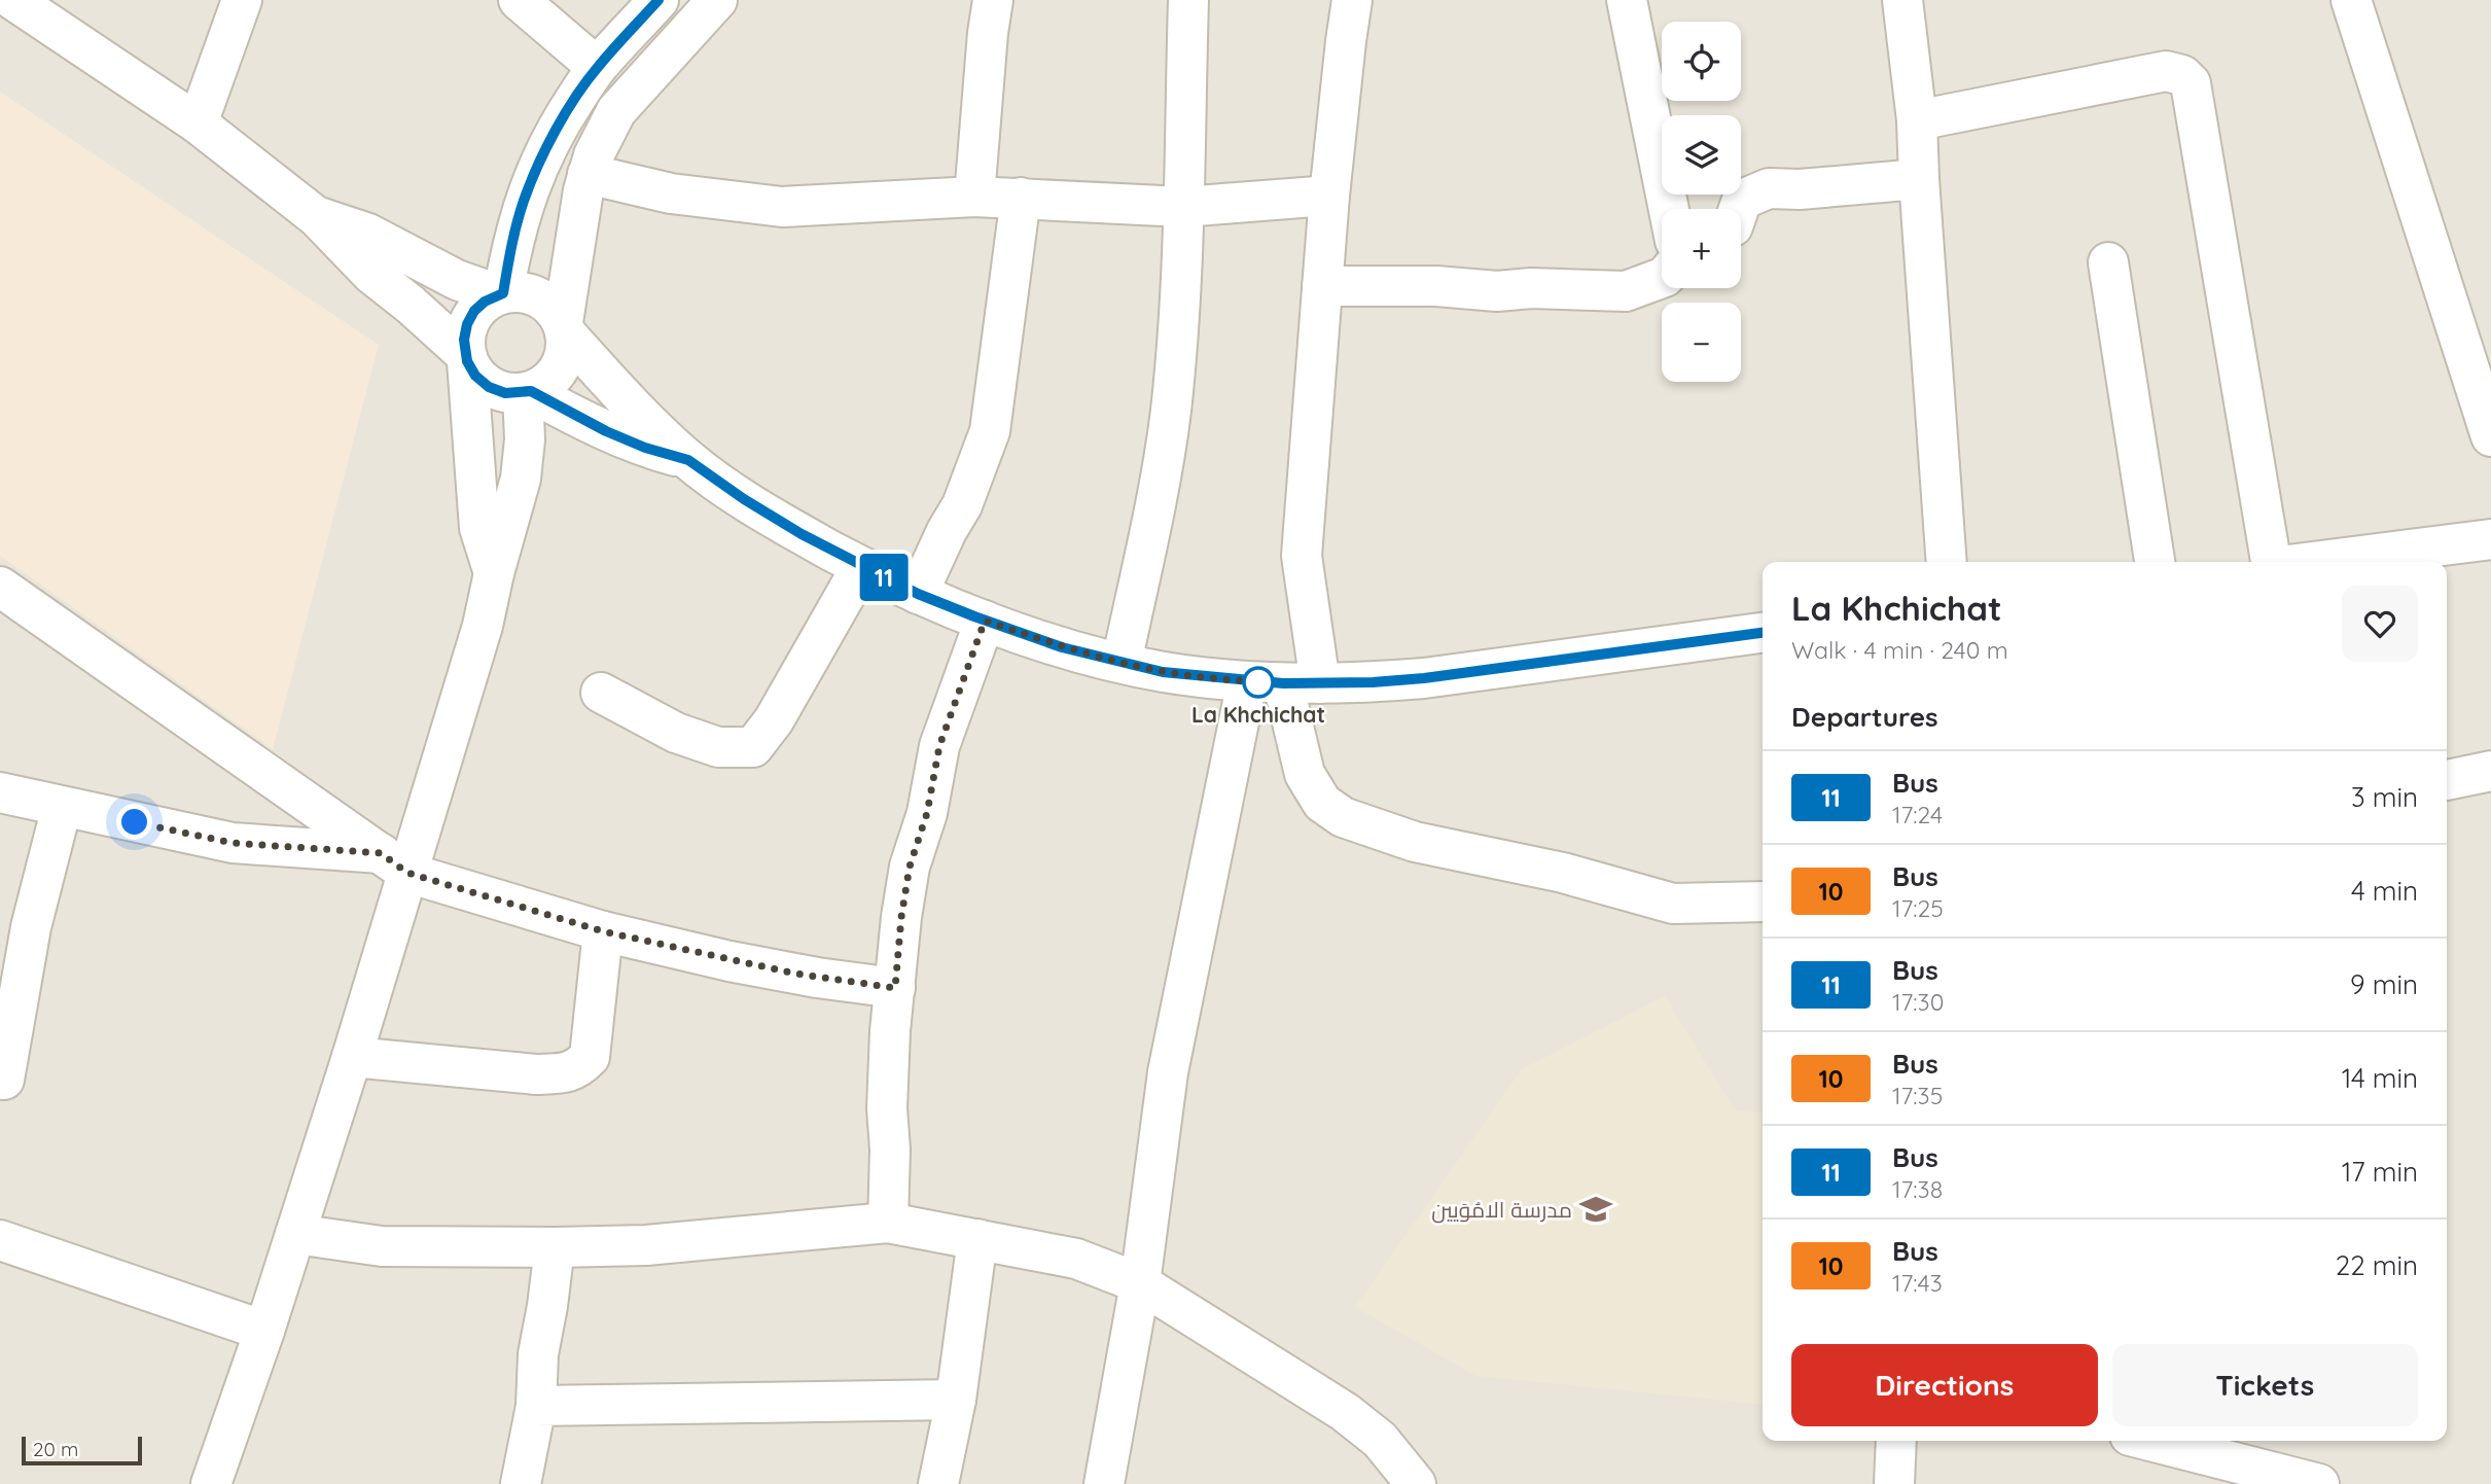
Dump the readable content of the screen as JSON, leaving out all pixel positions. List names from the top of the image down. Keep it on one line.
{"places":{"other":["La Khchichat"],"school or university":["مدرسة الامُوَيين"]},"lines":["bus line 11"],"scale_bar":"20 m","page":{"on_map":"11","map_buttons":["+","−"],"heading":[["La Khchichat","Walk · 4 min · 240 m"],"Departures"],"list":[{"mark":"11","name":"Bus","note":"17:24","value":"3 min"},{"mark":"10","name":"Bus","note":"17:25","value":"4 min"},{"mark":"11","name":"Bus","note":"17:30","value":"9 min"},{"mark":"10","name":"Bus","note":"17:35","value":"14 min"},{"mark":"11","name":"Bus","note":"17:38","value":"17 min"},{"mark":"10","name":"Bus","note":"17:43","value":"22 min"}],"buttons":["Directions","Tickets"],"scale":"20 m"}}
